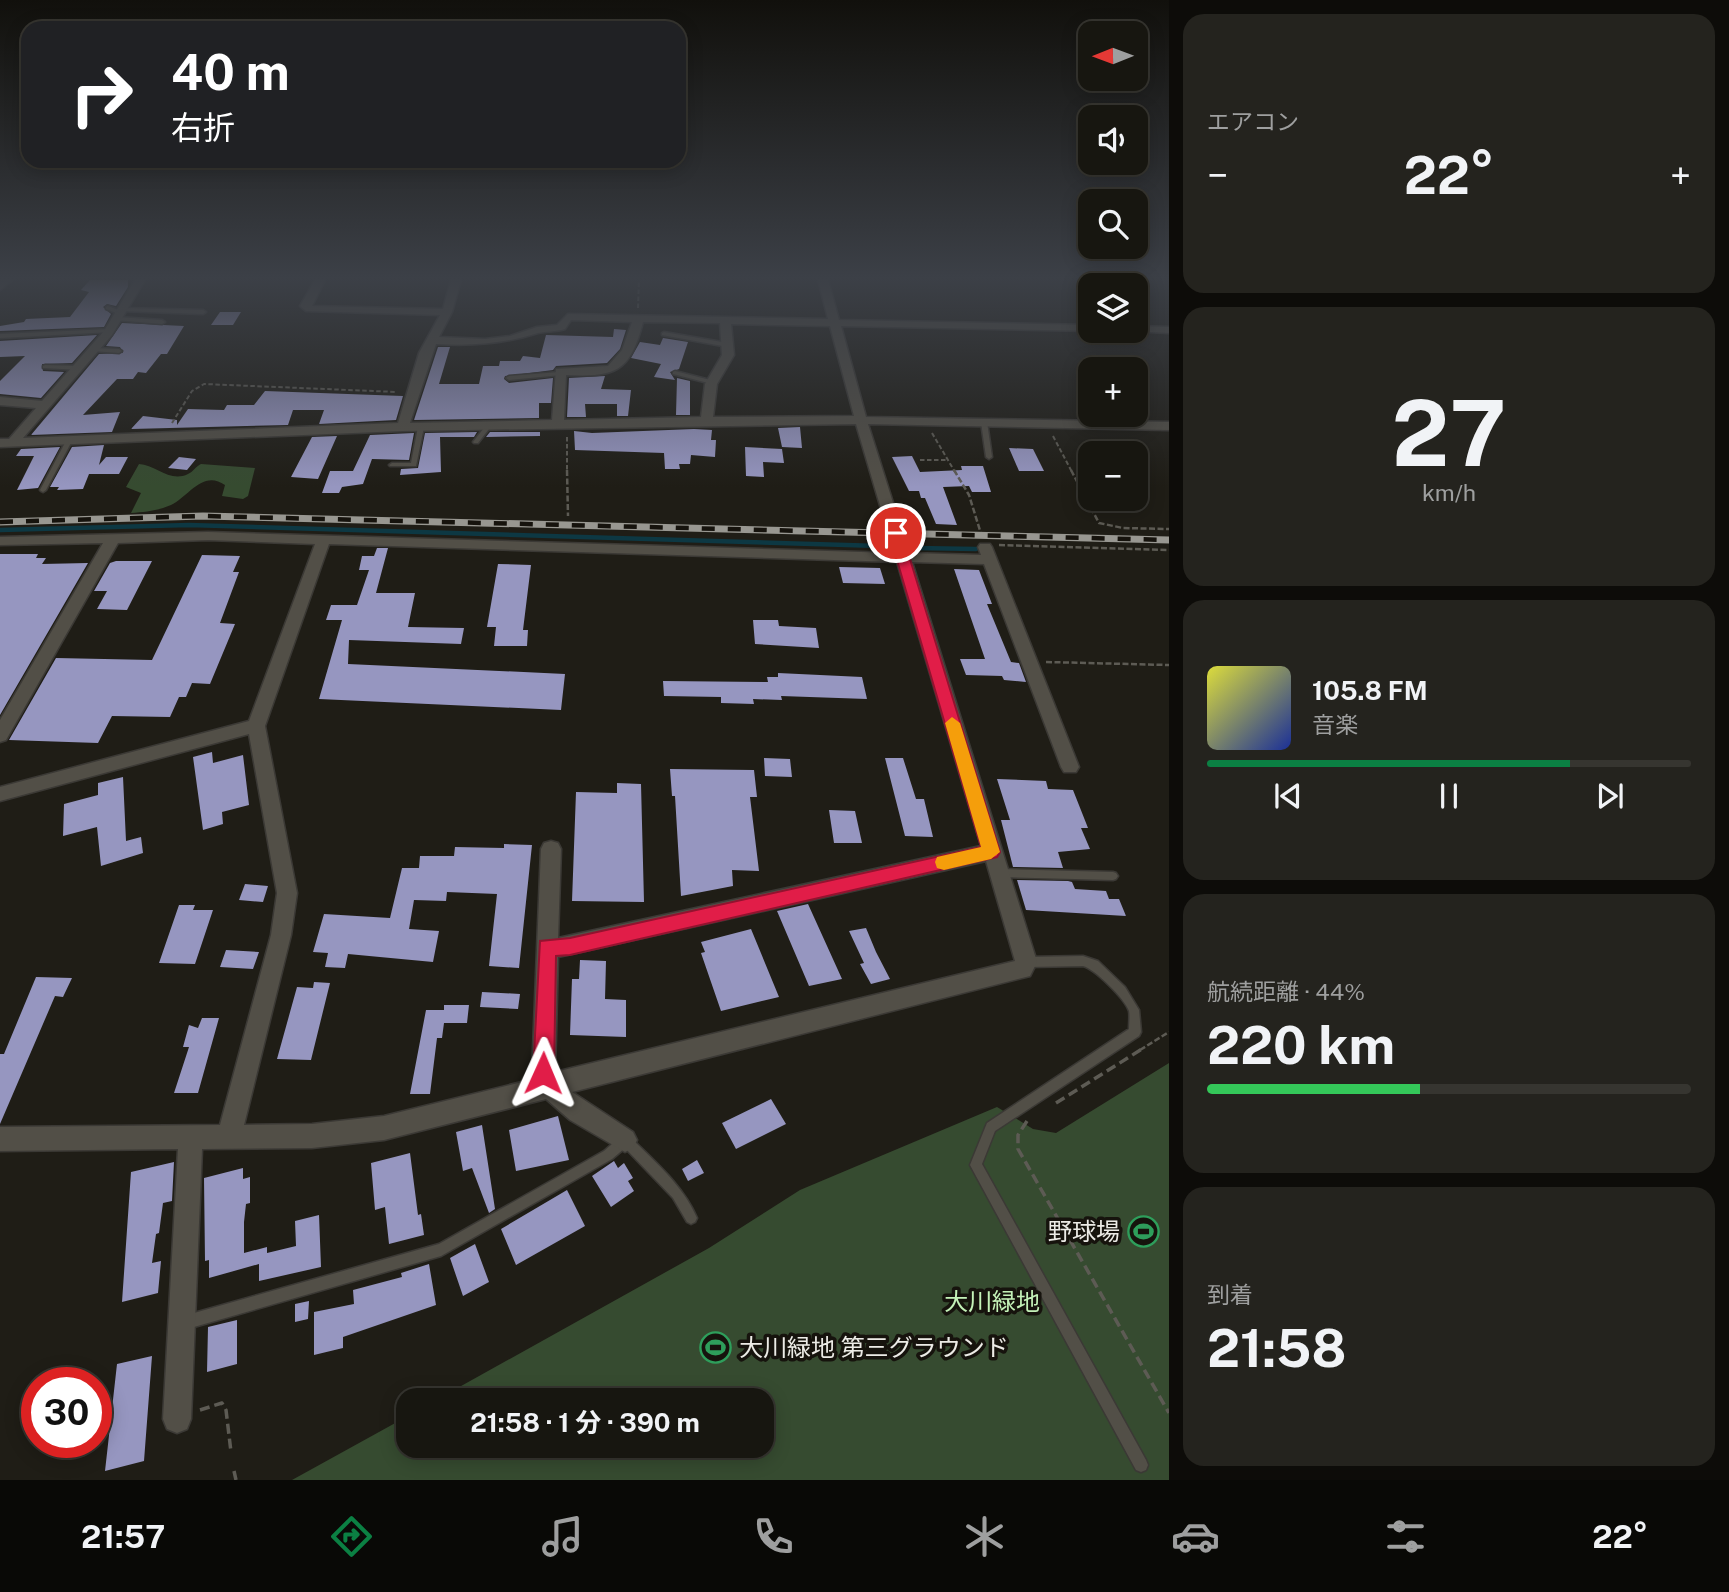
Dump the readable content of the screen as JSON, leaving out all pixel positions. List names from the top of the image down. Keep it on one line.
{"parks":["大川緑地"],"places":{"sports":["野球場","大川緑地 第三グラウンド"]},"north":"left","page":{"tile":["エアコン",["27","km/h"],["航続距離 · 44%","220 km"],["到着","21:58"]],"map_buttons":["+","−"],"turn":["40 m","右折"],"heat":["−","22°","+"],"song":["105.8 FM","音楽"],"limit":"30","trip":"21:58 · 1 分 · 390 m","tabs":["21:57","22°"]}}
